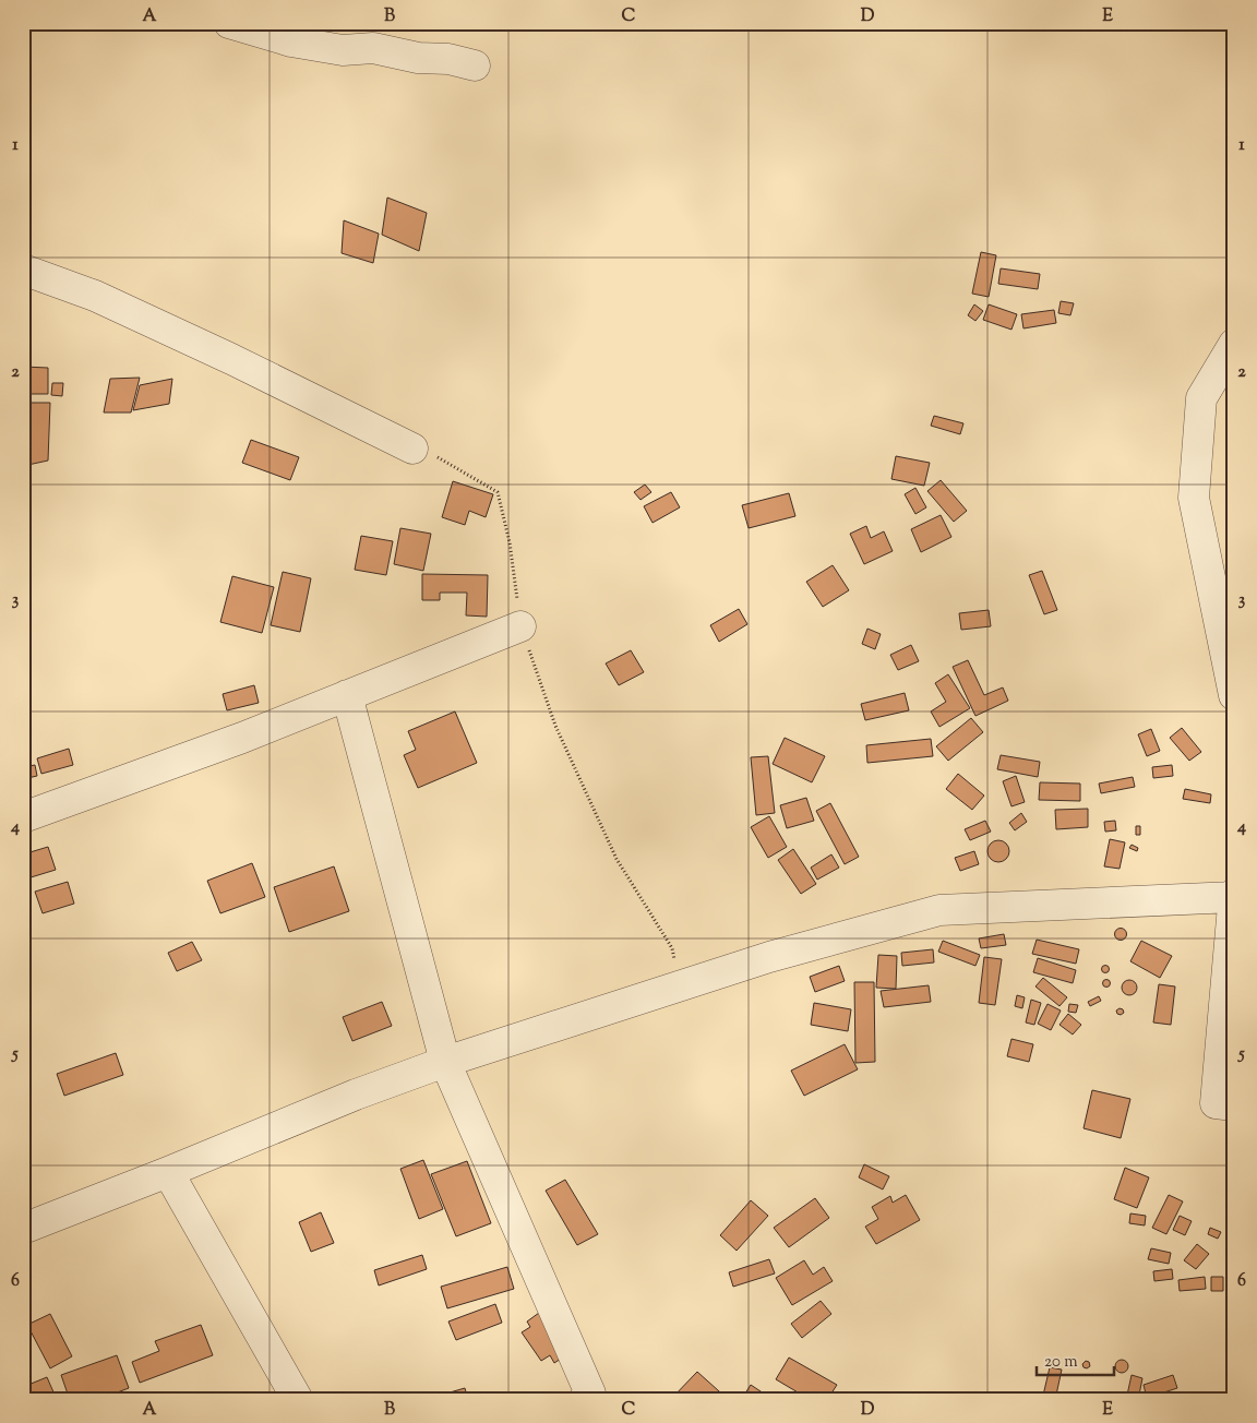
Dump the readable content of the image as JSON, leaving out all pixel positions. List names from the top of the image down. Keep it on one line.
{"scale_bar":"20 m","grid":{"columns":["A","B","C","D","E"],"rows":["1","2","3","4","5","6"]}}
